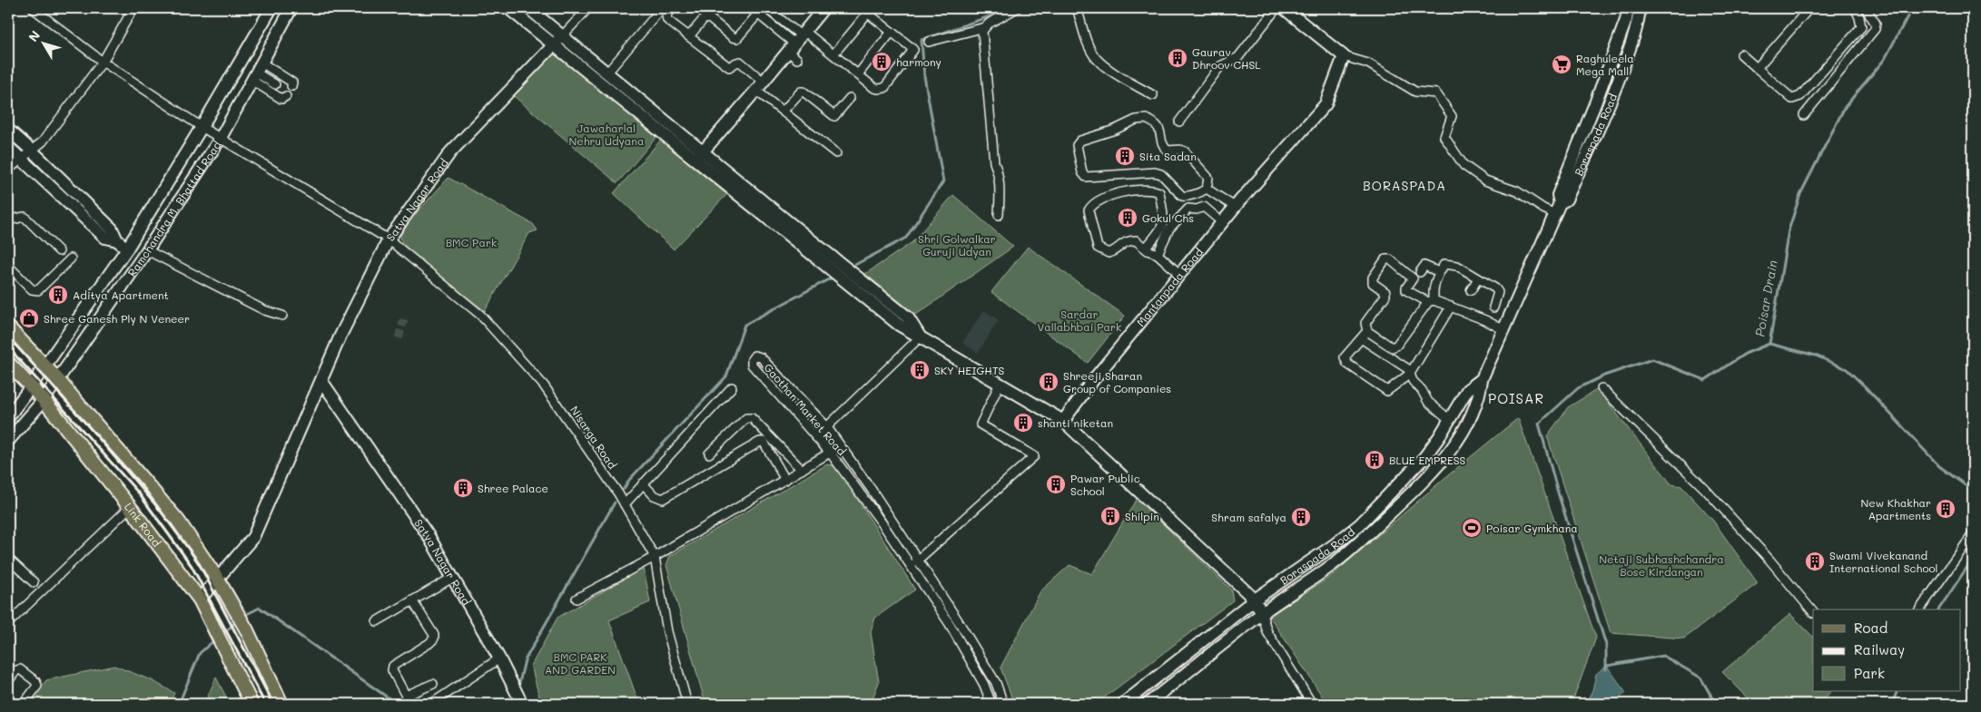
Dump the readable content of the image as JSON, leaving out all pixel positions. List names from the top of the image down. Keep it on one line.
{"streets":{"main road":["Link Road"],"street":["Boraspada Road","Satya Nagar Road","Ramchandra M. Bhattad Road","Mantanpada Road","Gaothan Market Road","Nisarga Road"]},"crossings":[["Satya Nagar Road","Nisarga Road"],["Satya Nagar Road","Link Road"],["Ramchandra M. Bhattad Road","Nisarga Road"],["Ramchandra M. Bhattad Road","Link Road"]],"districts":["BORASPADA","POISAR"],"water":["Poisar Drain"],"parks":["Jawaharlal Nehru Udyana","Shri Golwalkar Guruji Udyan","BMC Park","Sardar Vallabhbai Park","Netaji Subhashchandra Bose Kirdangan","BMC PARK AND GARDEN"],"places":{"building":["Gaurav Dhroov CHSL","harmony","Sita Sadan","Gokul Chs","Aditya Apartment","SKY HEIGHTS","Shreeji Sharan Group of Companies","shanti niketan","BLUE EMPRESS","Pawar Public School","Shree Palace","New Khakhar Apartments","Shilpin","Shram safalya","Swami Vivekanand International School"],"supermarket":["Raghuleela Mega Mall"],"shop":["Shree Ganesh Ply N Veneer"],"sports":["Poisar Gymkhana"]},"legend":["Road","Railway","Park"],"north":"top left"}
